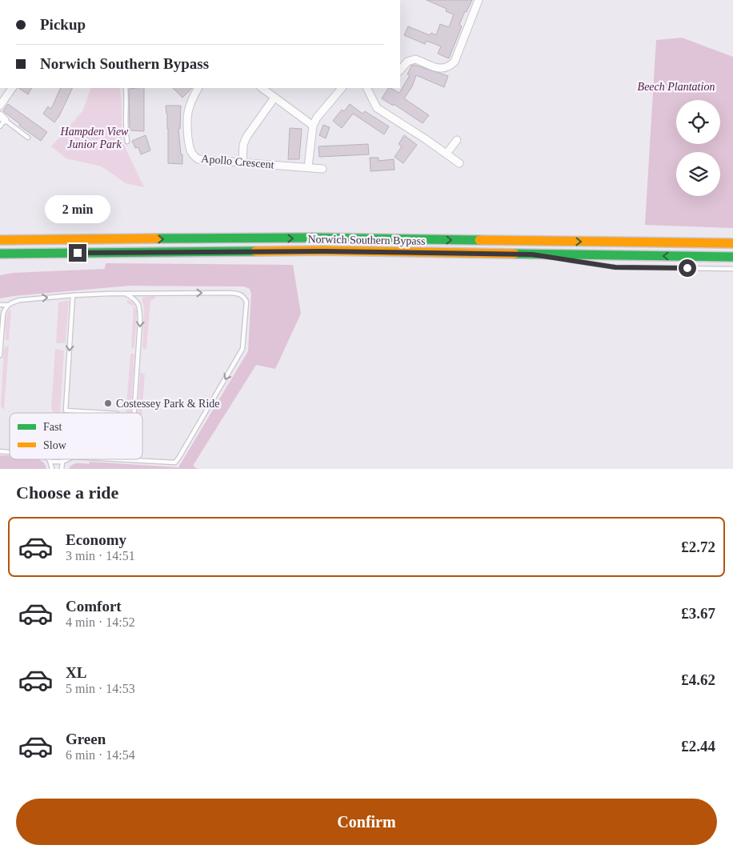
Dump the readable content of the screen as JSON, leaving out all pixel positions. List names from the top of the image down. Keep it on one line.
{"streets":{"highway":["Norwich Southern Bypass"],"street":["Apollo Crescent"]},"parks":["Beech Plantation","Hampden View Junior Park"],"places":["Costessey Park & Ride"],"legend":["Fast","Slow"],"page":{"banner":["Pickup","Norwich Southern Bypass"],"bubble":"2 min","heading":"Choose a ride","list":[{"name":"Economy","note":"3 min · 14:51","value":"£2.72"},{"name":"Comfort","note":"4 min · 14:52","value":"£3.67"},{"name":"XL","note":"5 min · 14:53","value":"£4.62"},{"name":"Green","note":"6 min · 14:54","value":"£2.44"}],"buttons":"Confirm"}}
